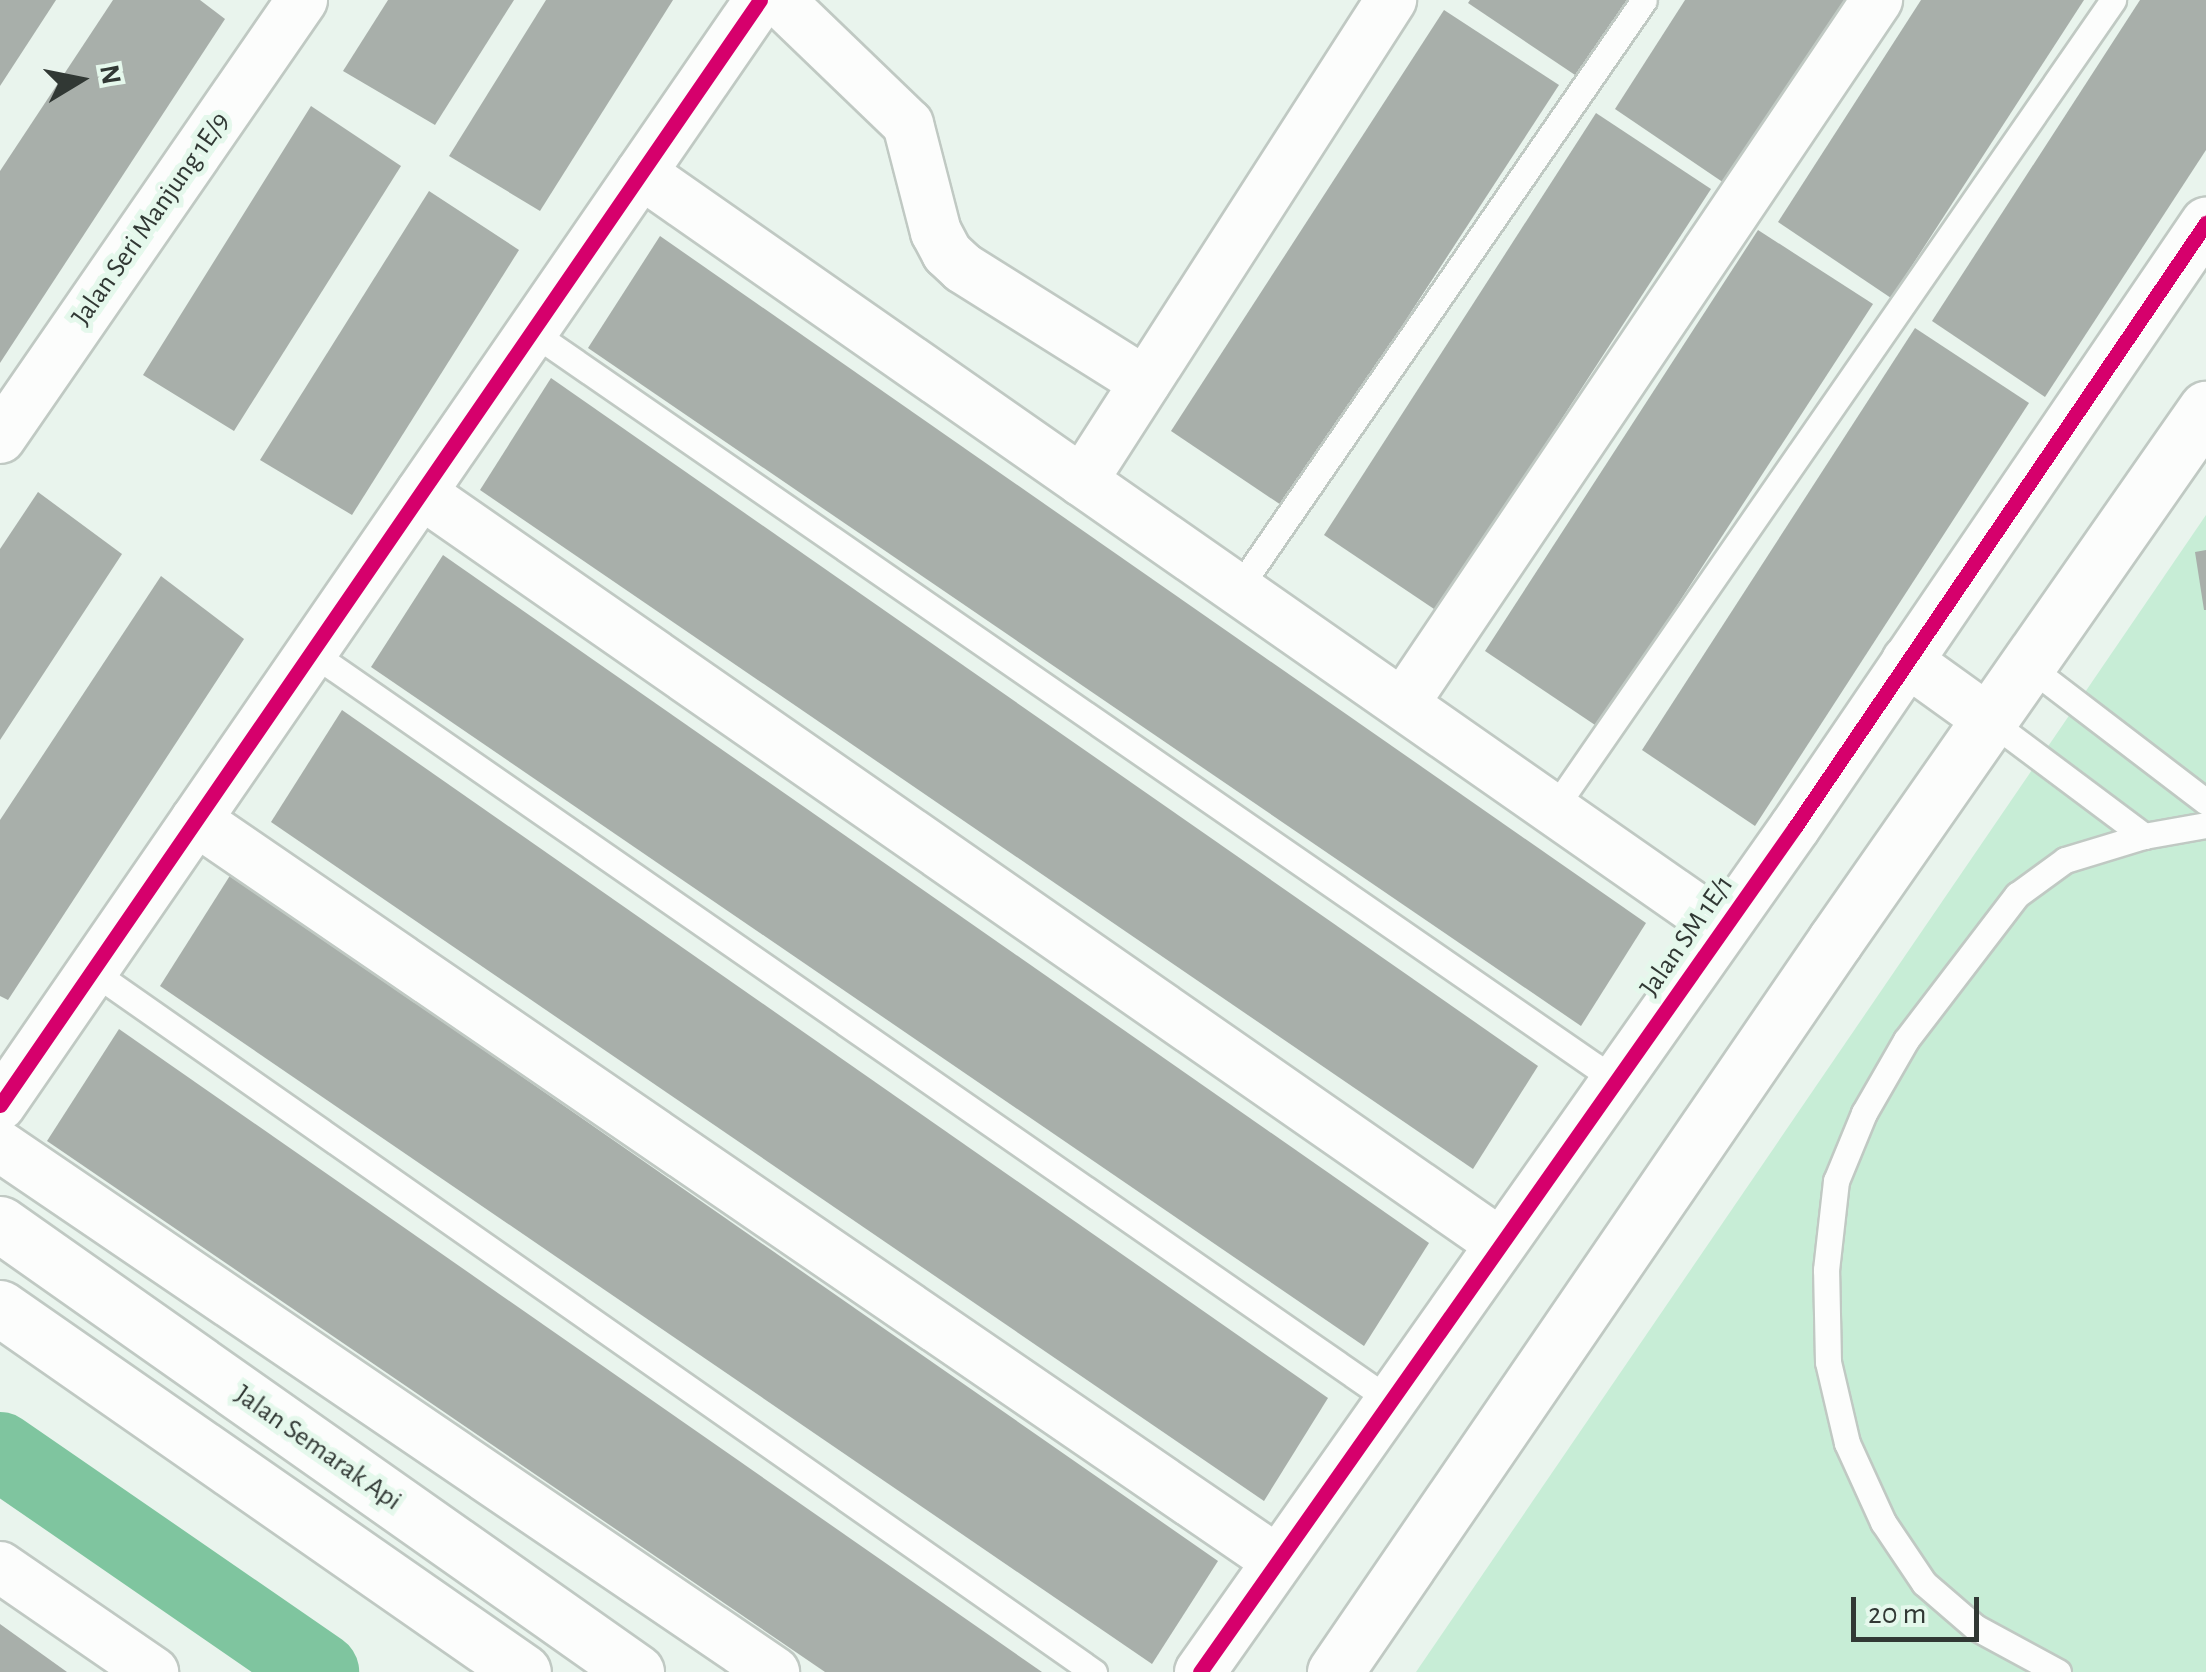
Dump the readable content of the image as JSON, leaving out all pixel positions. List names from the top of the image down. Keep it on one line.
{"streets":{"street":["Jalan Seri Manjung 1E/9","Jalan SM 1E/1","Jalan Semarak Api"]},"scale_bar":"20 m","north":"right"}
